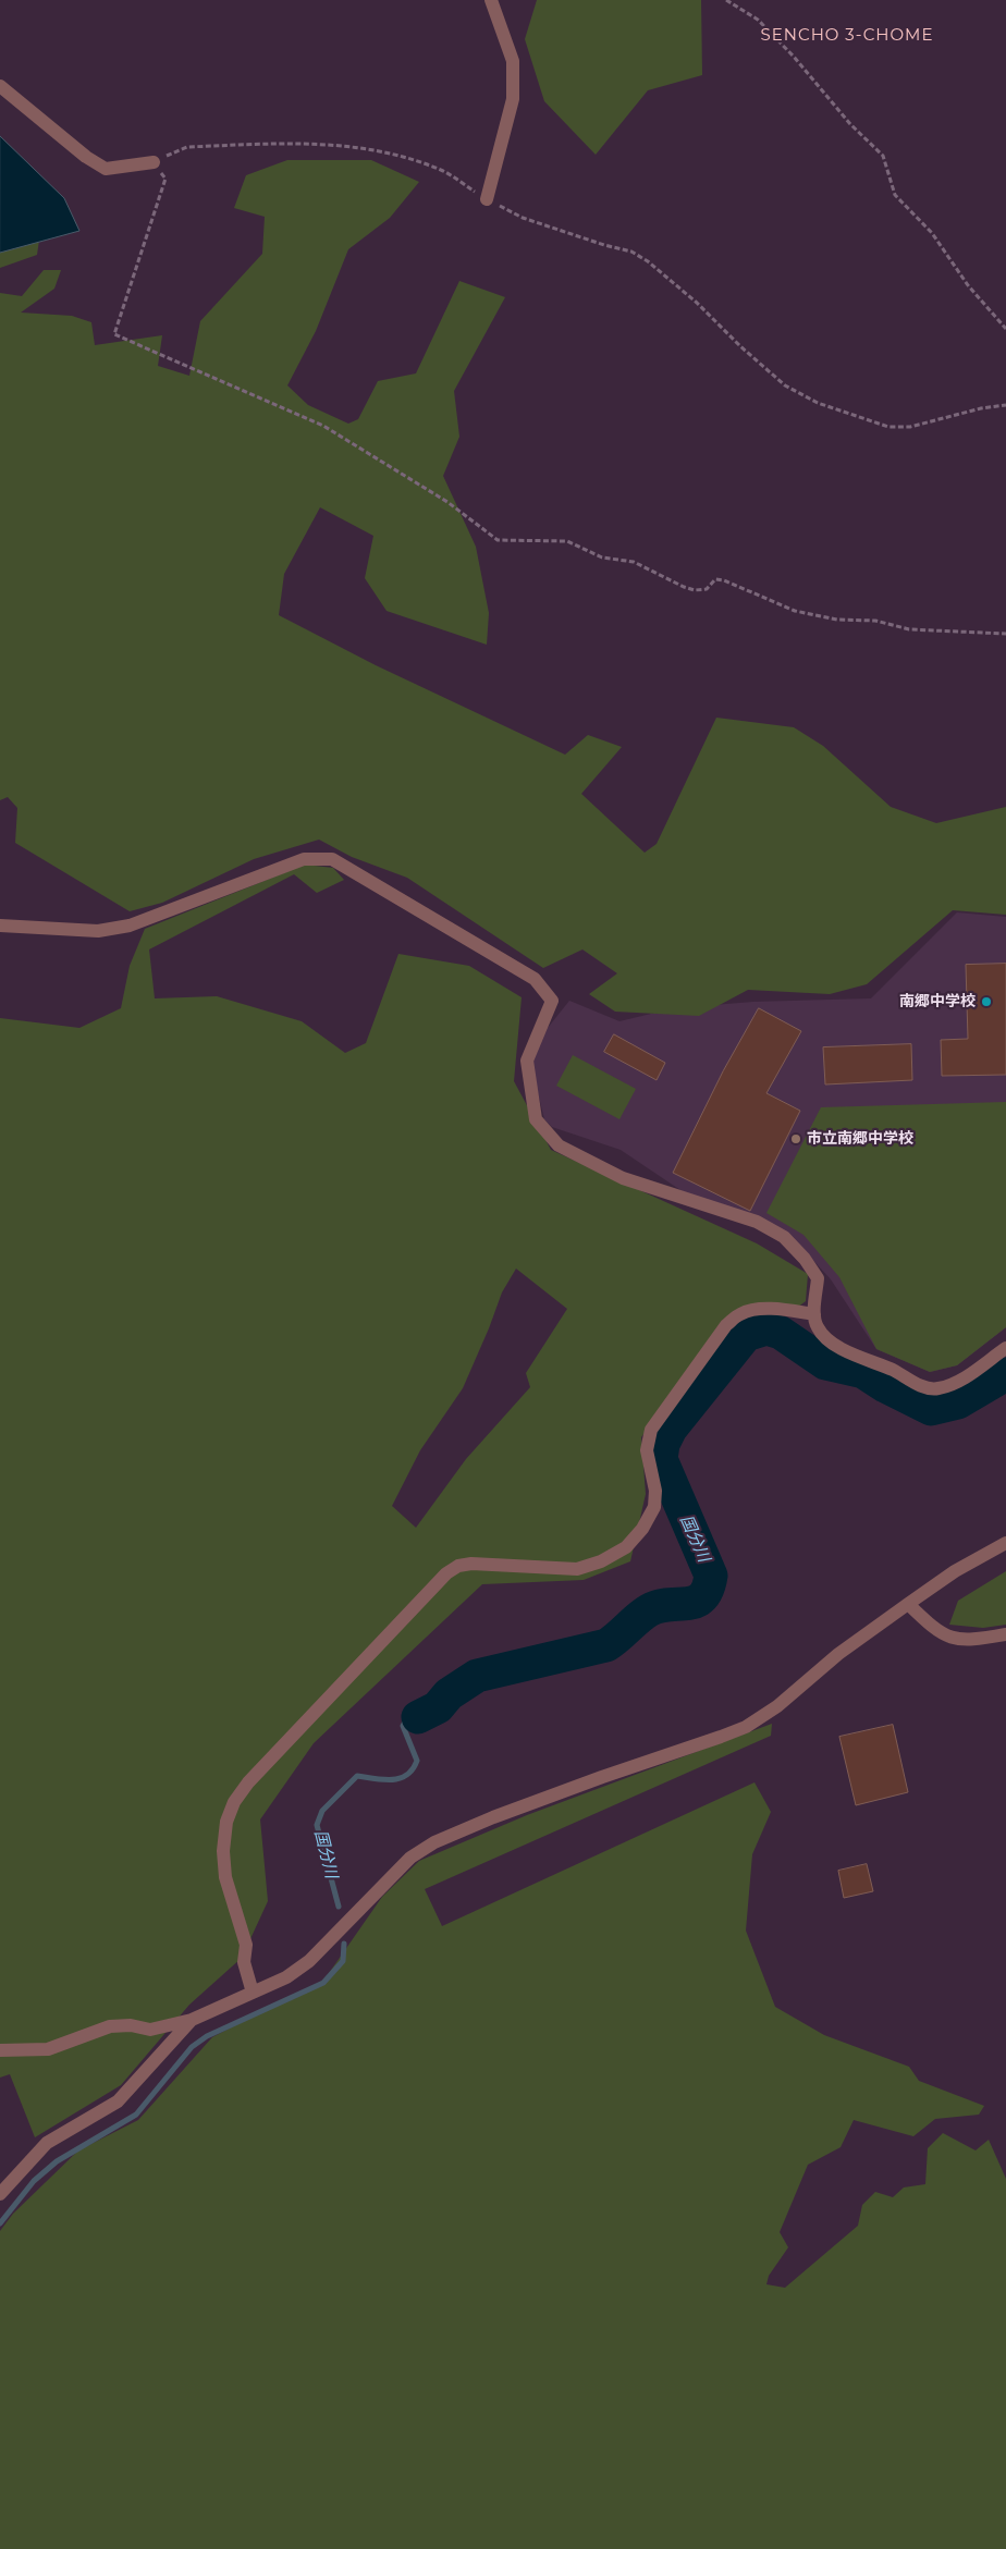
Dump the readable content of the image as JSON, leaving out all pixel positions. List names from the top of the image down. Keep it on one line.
{"districts":["SENCHO 3-CHOME"],"water":["国分川"],"places":["南郷中学校","市立南郷中学校"]}
